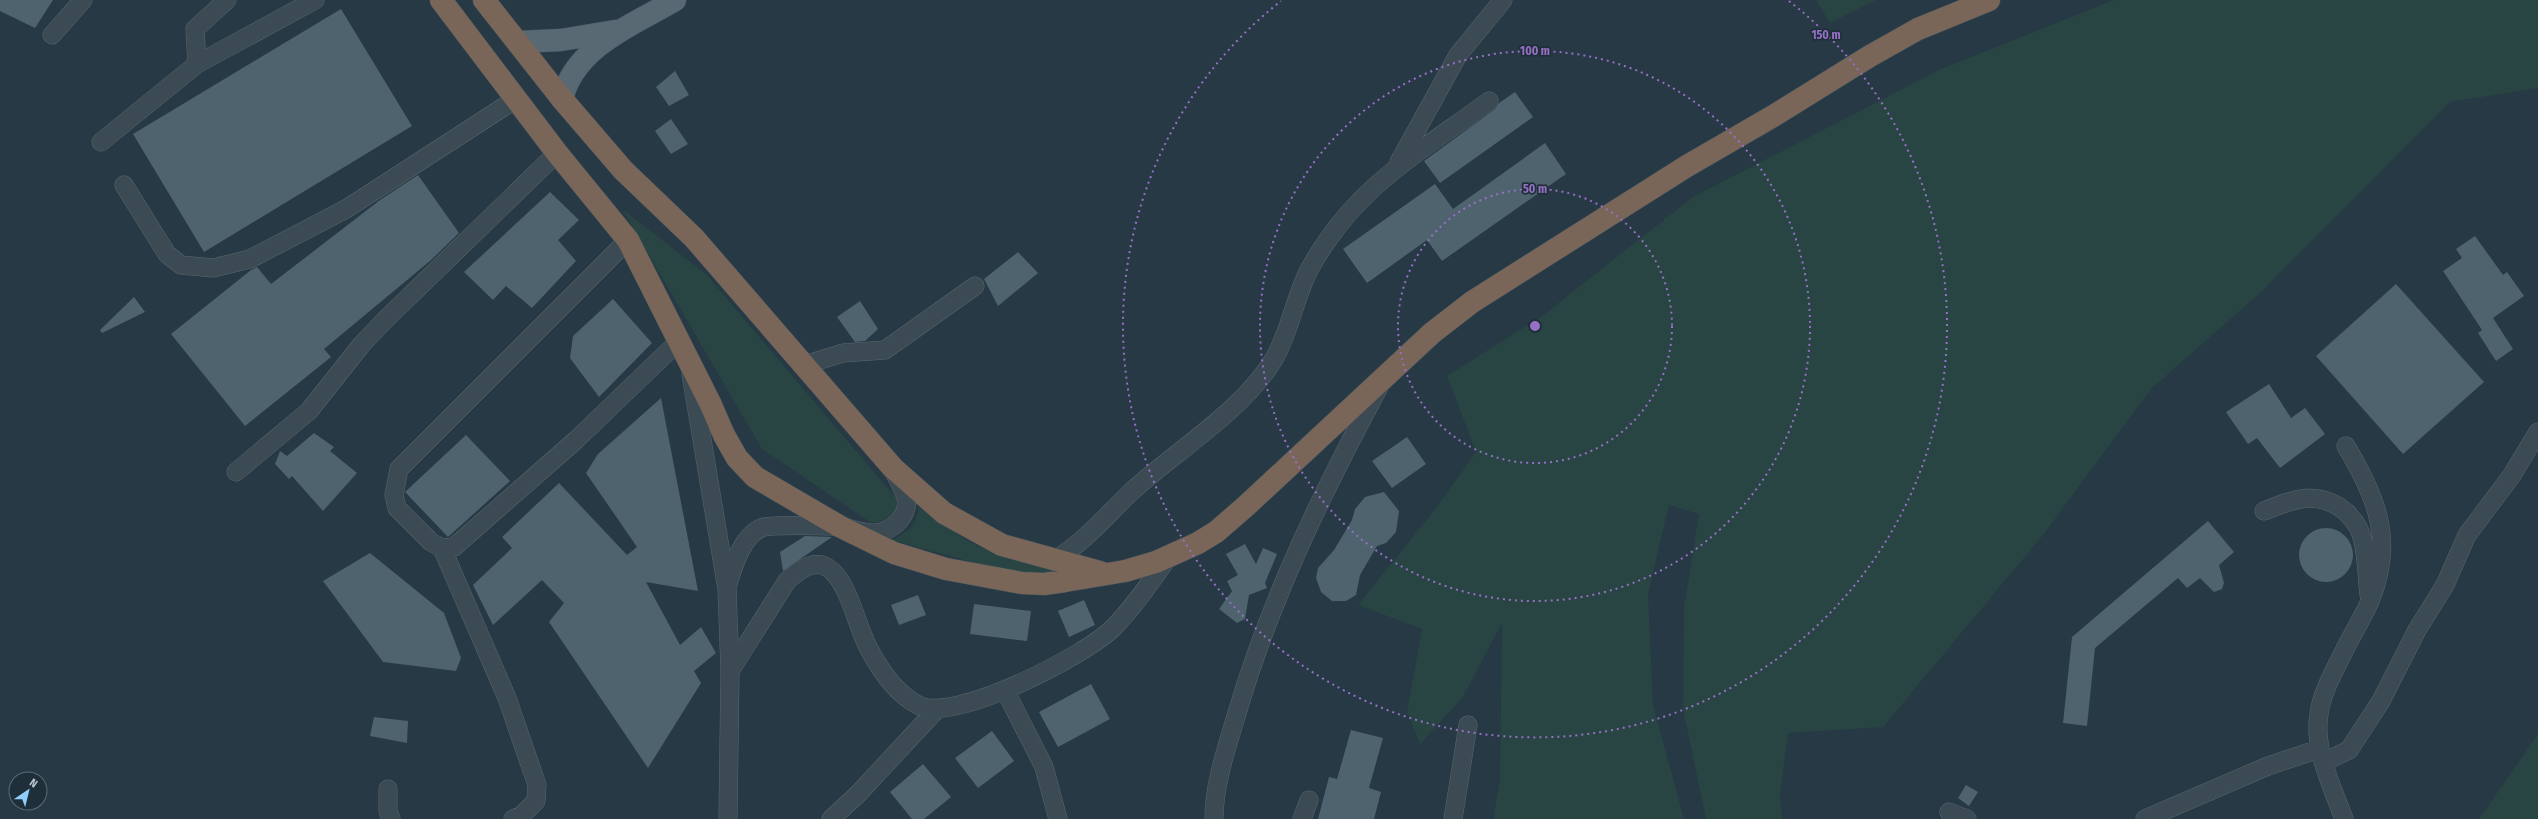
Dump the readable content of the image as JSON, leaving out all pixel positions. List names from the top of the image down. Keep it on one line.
{"north":"top right","rings":["150 m","100 m","50 m"]}
